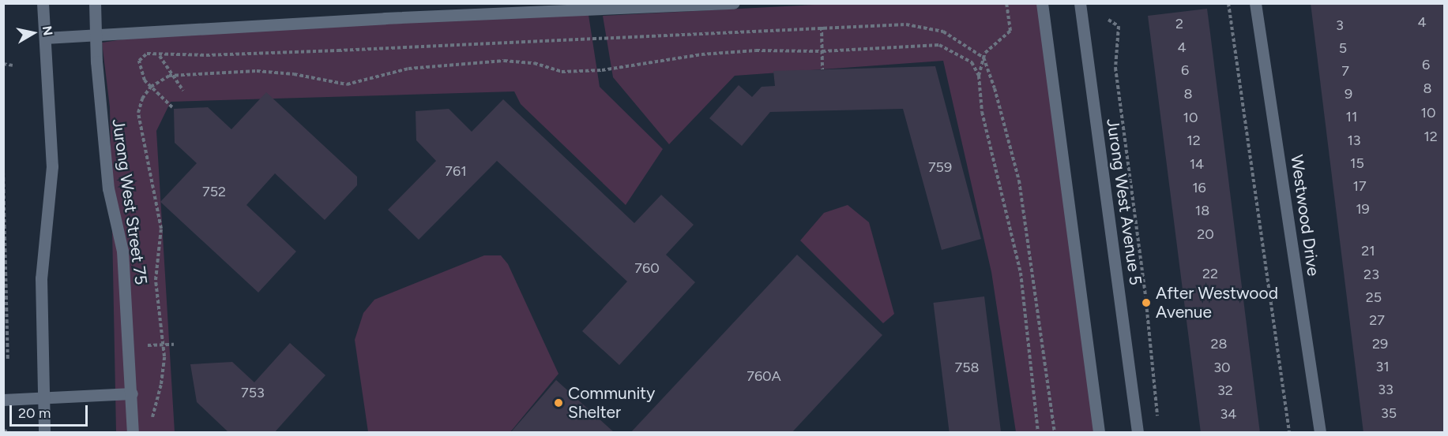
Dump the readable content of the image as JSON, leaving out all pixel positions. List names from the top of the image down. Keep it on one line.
{"streets":{"street":["Jurong West Street 75","Jurong West Avenue 5","Westwood Drive"]},"places":["After Westwood Avenue","Community Shelter"],"house_numbers":["4","2","3","4","5","6","6","7","8","8","9","10","11","10","12","12","13","15","14","759","761","17","16","752","19","18","20","21","760","22","23","25","27","28","29","31","758","30","760A","33","32","753","35","34"],"scale_bar":"20 m","north":"right"}
